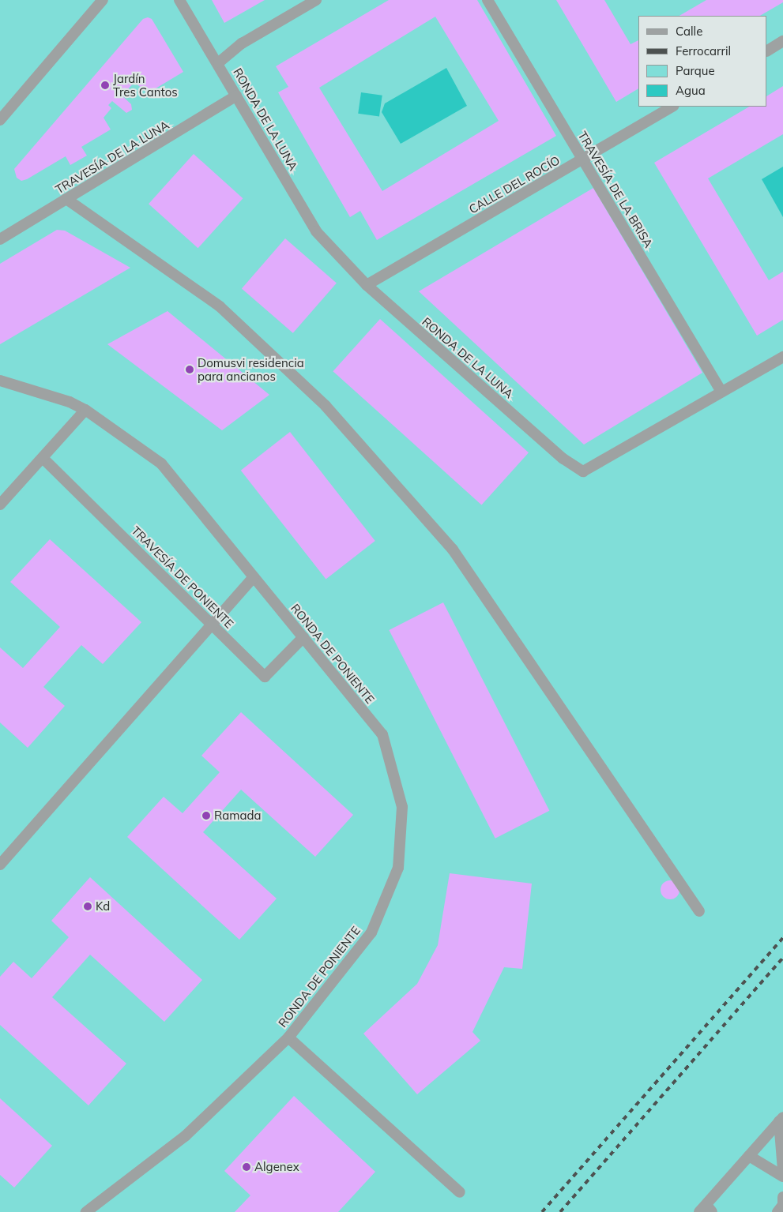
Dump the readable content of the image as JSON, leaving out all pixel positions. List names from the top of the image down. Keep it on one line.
{"streets":{"street":["RONDA DE LA LUNA","TRAVESÍA DE LA LUNA","CALLE DEL ROCÍO","TRAVESÍA DE LA BRISA","TRAVESÍA DE PONIENTE","RONDA DE PONIENTE"]},"crossings":[["RONDA DE LA LUNA","TRAVESÍA DE LA LUNA"],["RONDA DE LA LUNA","CALLE DEL ROCÍO"],["RONDA DE LA LUNA","TRAVESÍA DE LA BRISA"],["CALLE DEL ROCÍO","TRAVESÍA DE LA BRISA"],["TRAVESÍA DE PONIENTE","RONDA DE PONIENTE"]],"places":["Jardín Tres Cantos","Domusvi residencia para ancianos","Ramada","Kd","Algenex"],"legend":["Calle","Ferrocarril","Parque","Agua"]}
